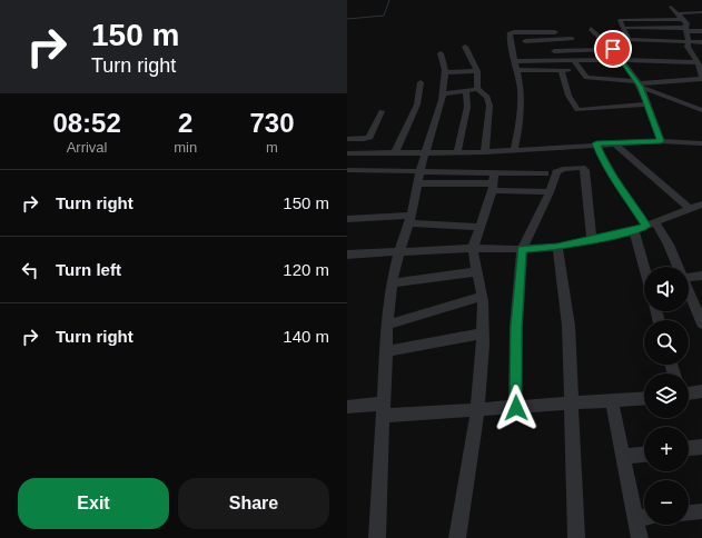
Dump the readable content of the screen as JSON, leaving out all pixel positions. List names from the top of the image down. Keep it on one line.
{"page":{"turn":["150 m","Turn right"],"eta":["08:52","Arrival","2","min","730","m"],"list":[{"name":"Turn right","value":"150 m"},{"name":"Turn left","value":"120 m"},{"name":"Turn right","value":"140 m"}],"map_buttons":["+","−"],"buttons":["Exit","Share"]}}
